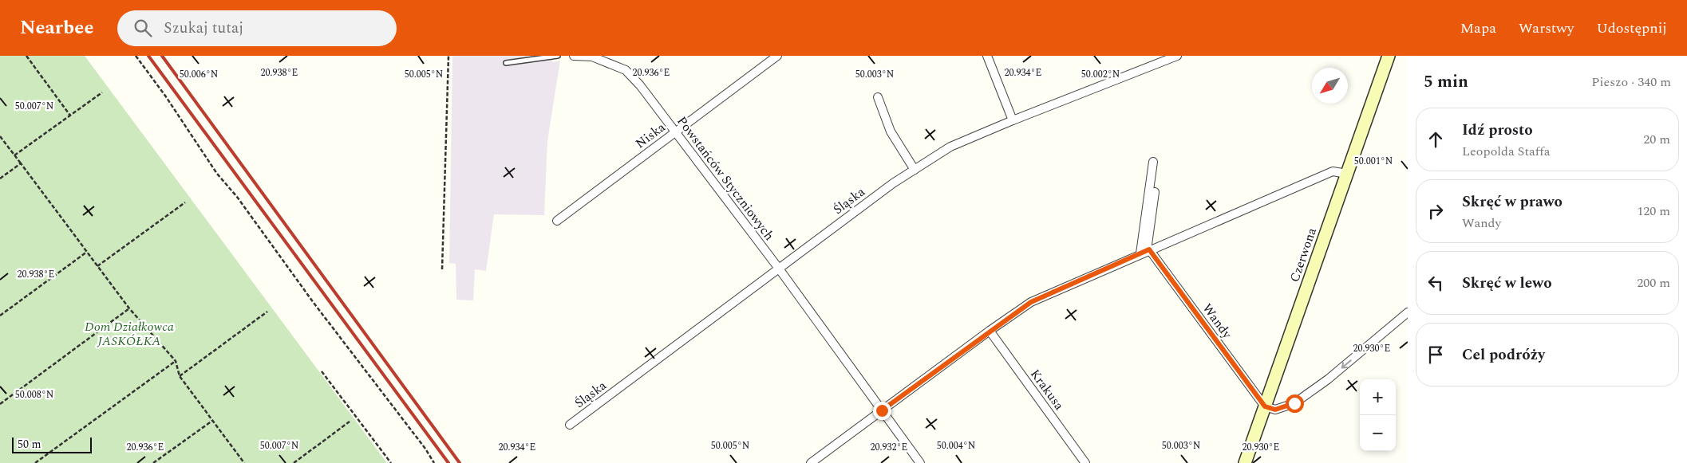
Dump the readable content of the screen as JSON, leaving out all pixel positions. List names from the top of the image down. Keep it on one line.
{"streets":{"main road":["Czerwona"],"street":["Niska","Powstańców Styczniowych","Śląska","Wandy","Krakusa"]},"crossings":[["Niska","Powstańców Styczniowych"],["Powstańców Styczniowych","Śląska"],["Czerwona","Wandy"]],"parks":["Dom Działkowca JASKÓŁKA"],"scale_bar":"50 m","north":"bottom left","page":{"header":"Nearbee","search":"Szukaj tutaj","nav":["Mapa","Warstwy","Udostępnij"],"heading":["5 min","Pieszo · 340 m"],"list":[["Idź prosto","Leopolda Staffa","20 m"],["Skręć w prawo","Wandy","120 m"],["Skręć w lewo","200 m"],"Cel podróży"],"map_buttons":["+","−"],"scale":"50 m"},"coordinates":["20.938°E","20.936°E","20.934°E","50.006°N","50.005°N","50.003°N","50.002°N","50.007°N","50.001°N","20.930°E","50.008°N","50.004°N","20.932°E"]}
